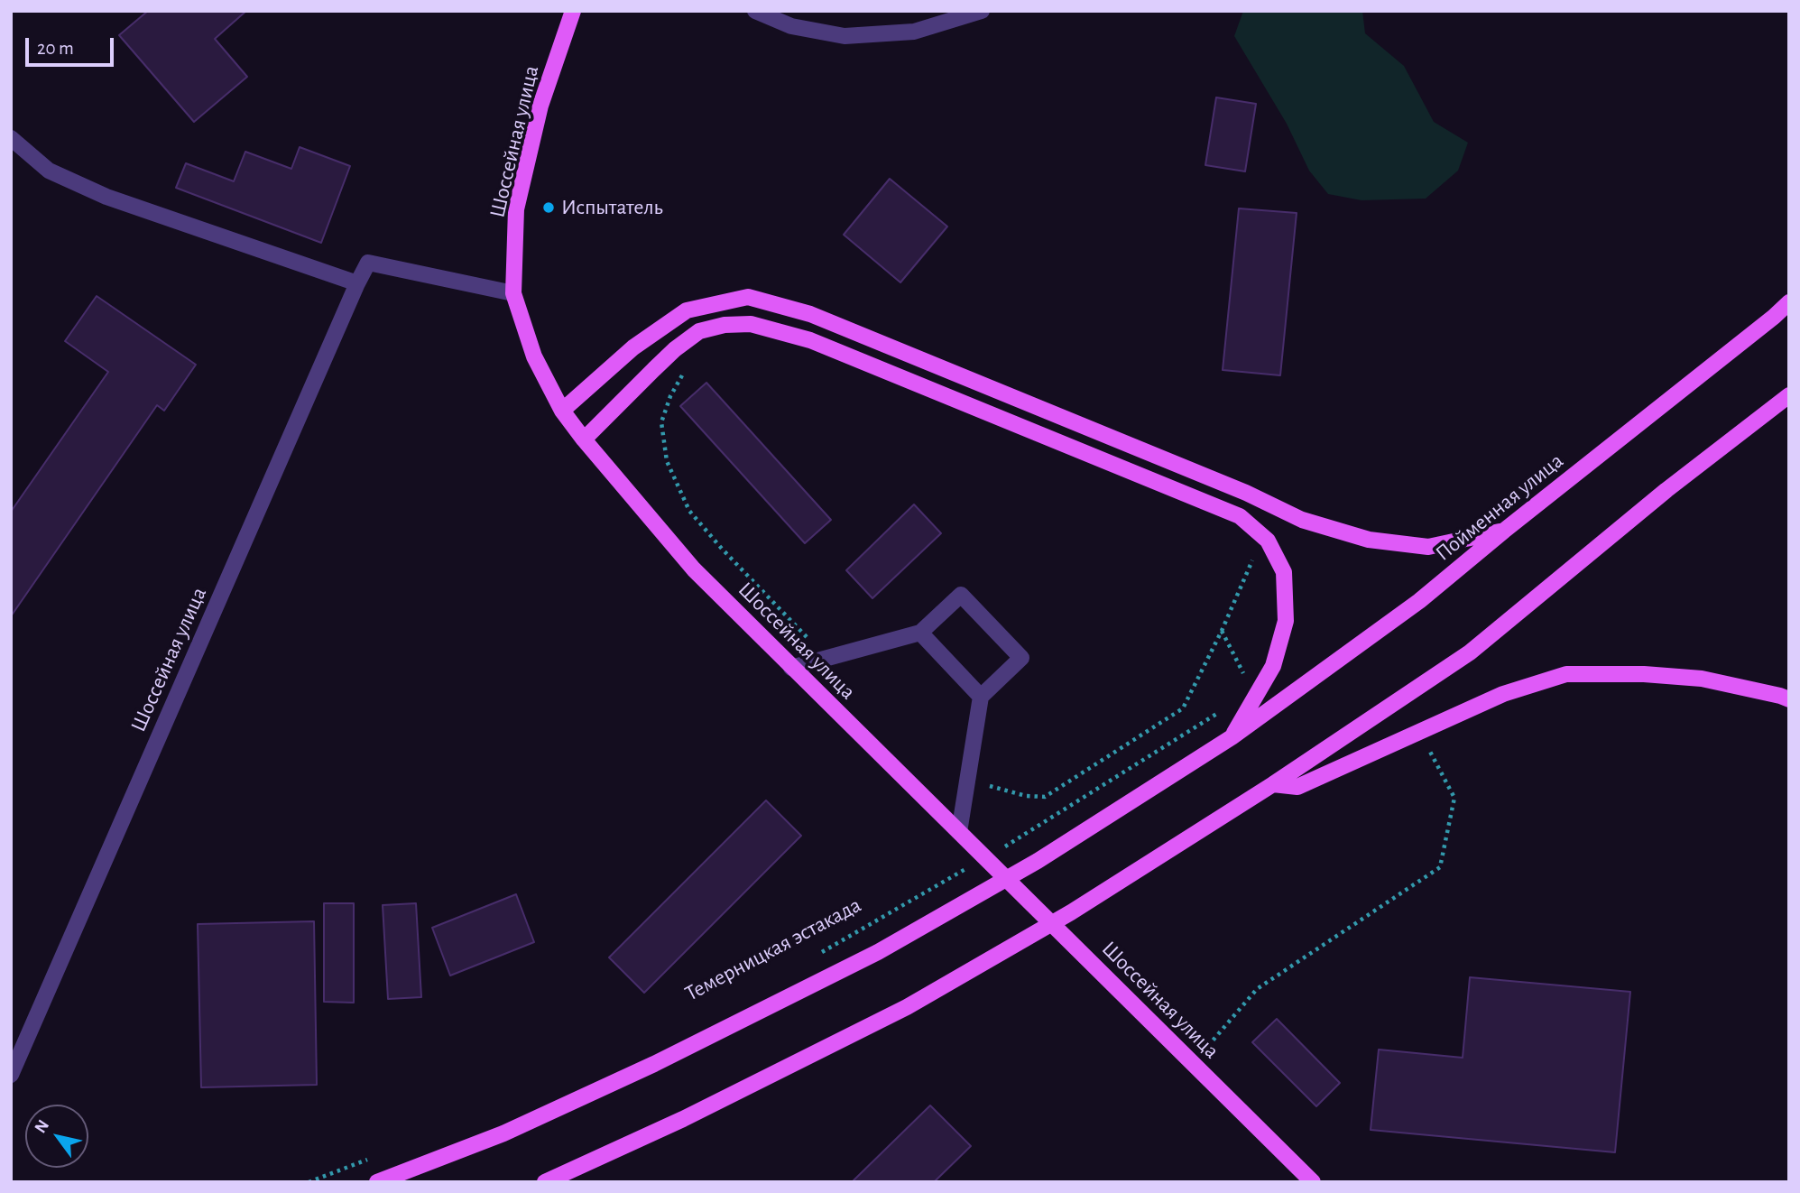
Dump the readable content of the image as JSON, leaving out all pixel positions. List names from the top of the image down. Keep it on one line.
{"streets":{"main road":["Шоссейная улица","Пойменная улица"],"path":["Темерницкая эстакада"]},"places":["Испытатель"],"scale_bar":"20 m","north":"top left"}
